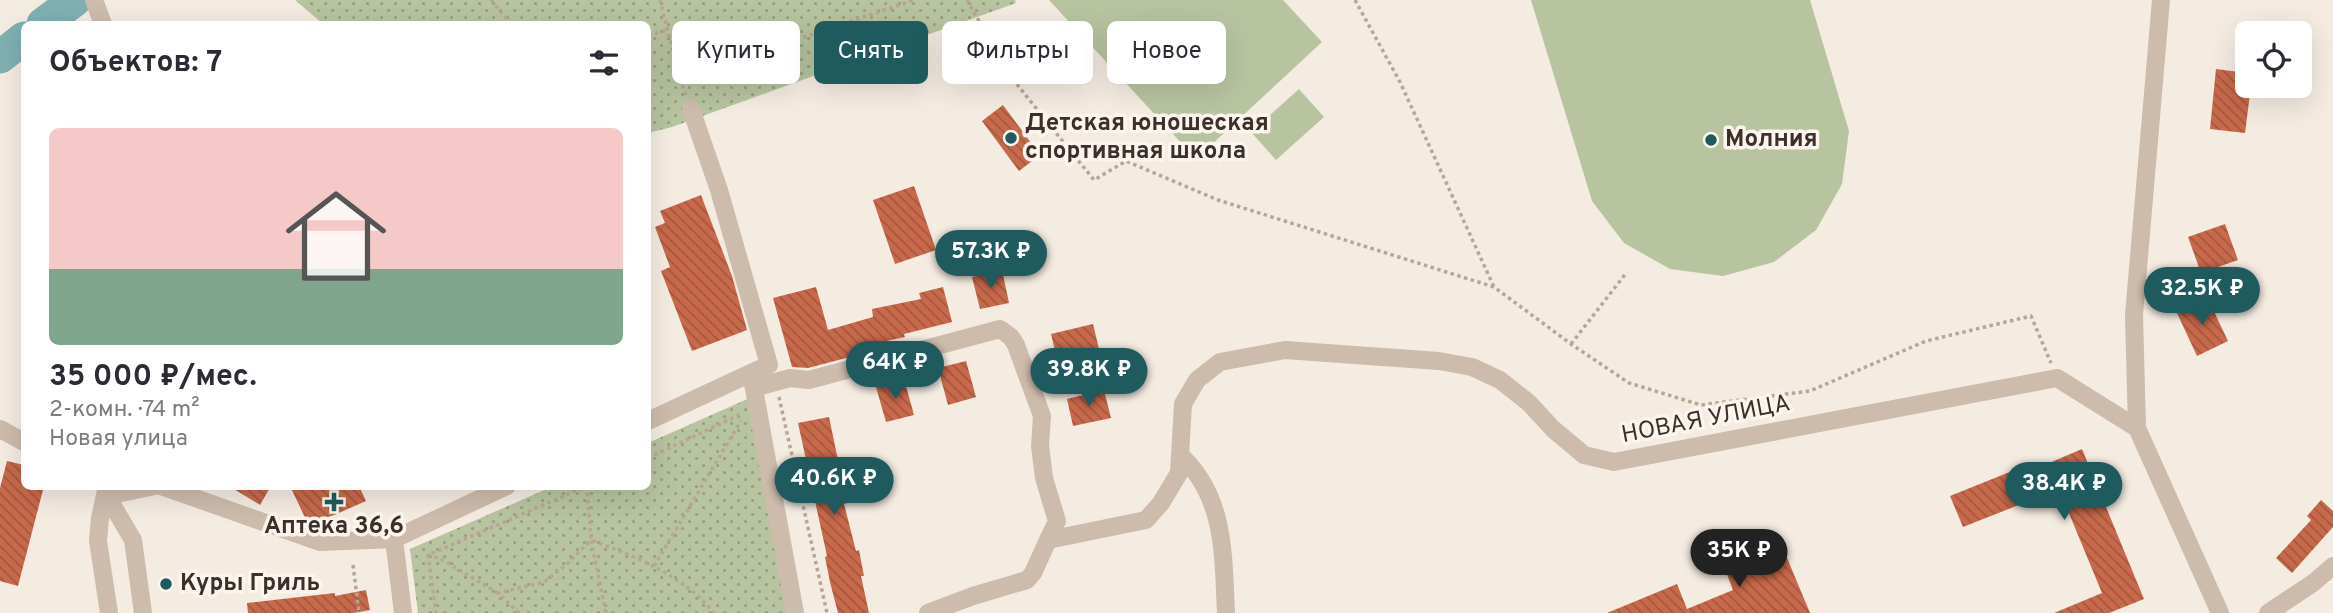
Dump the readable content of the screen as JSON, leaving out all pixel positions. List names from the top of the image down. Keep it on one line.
{"streets":{"street":["НОВАЯ УЛИЦА"]},"places":{"other":["Детская юношеская спортивная школа","Молния","Куры Гриль"],"health":["Аптека 36,6"]},"page":{"chip":["Купить","Снять","Фильтры","Новое"],"heading":"Объектов: 7","list":[{"name":"35 000 ₽/мес.","note":"2-комн. · 74 m² · Новая улица"}],"price":["57.3K ₽","32.5K ₽","64K ₽","39.8K ₽","40.6K ₽","38.4K ₽","35K ₽"]}}
